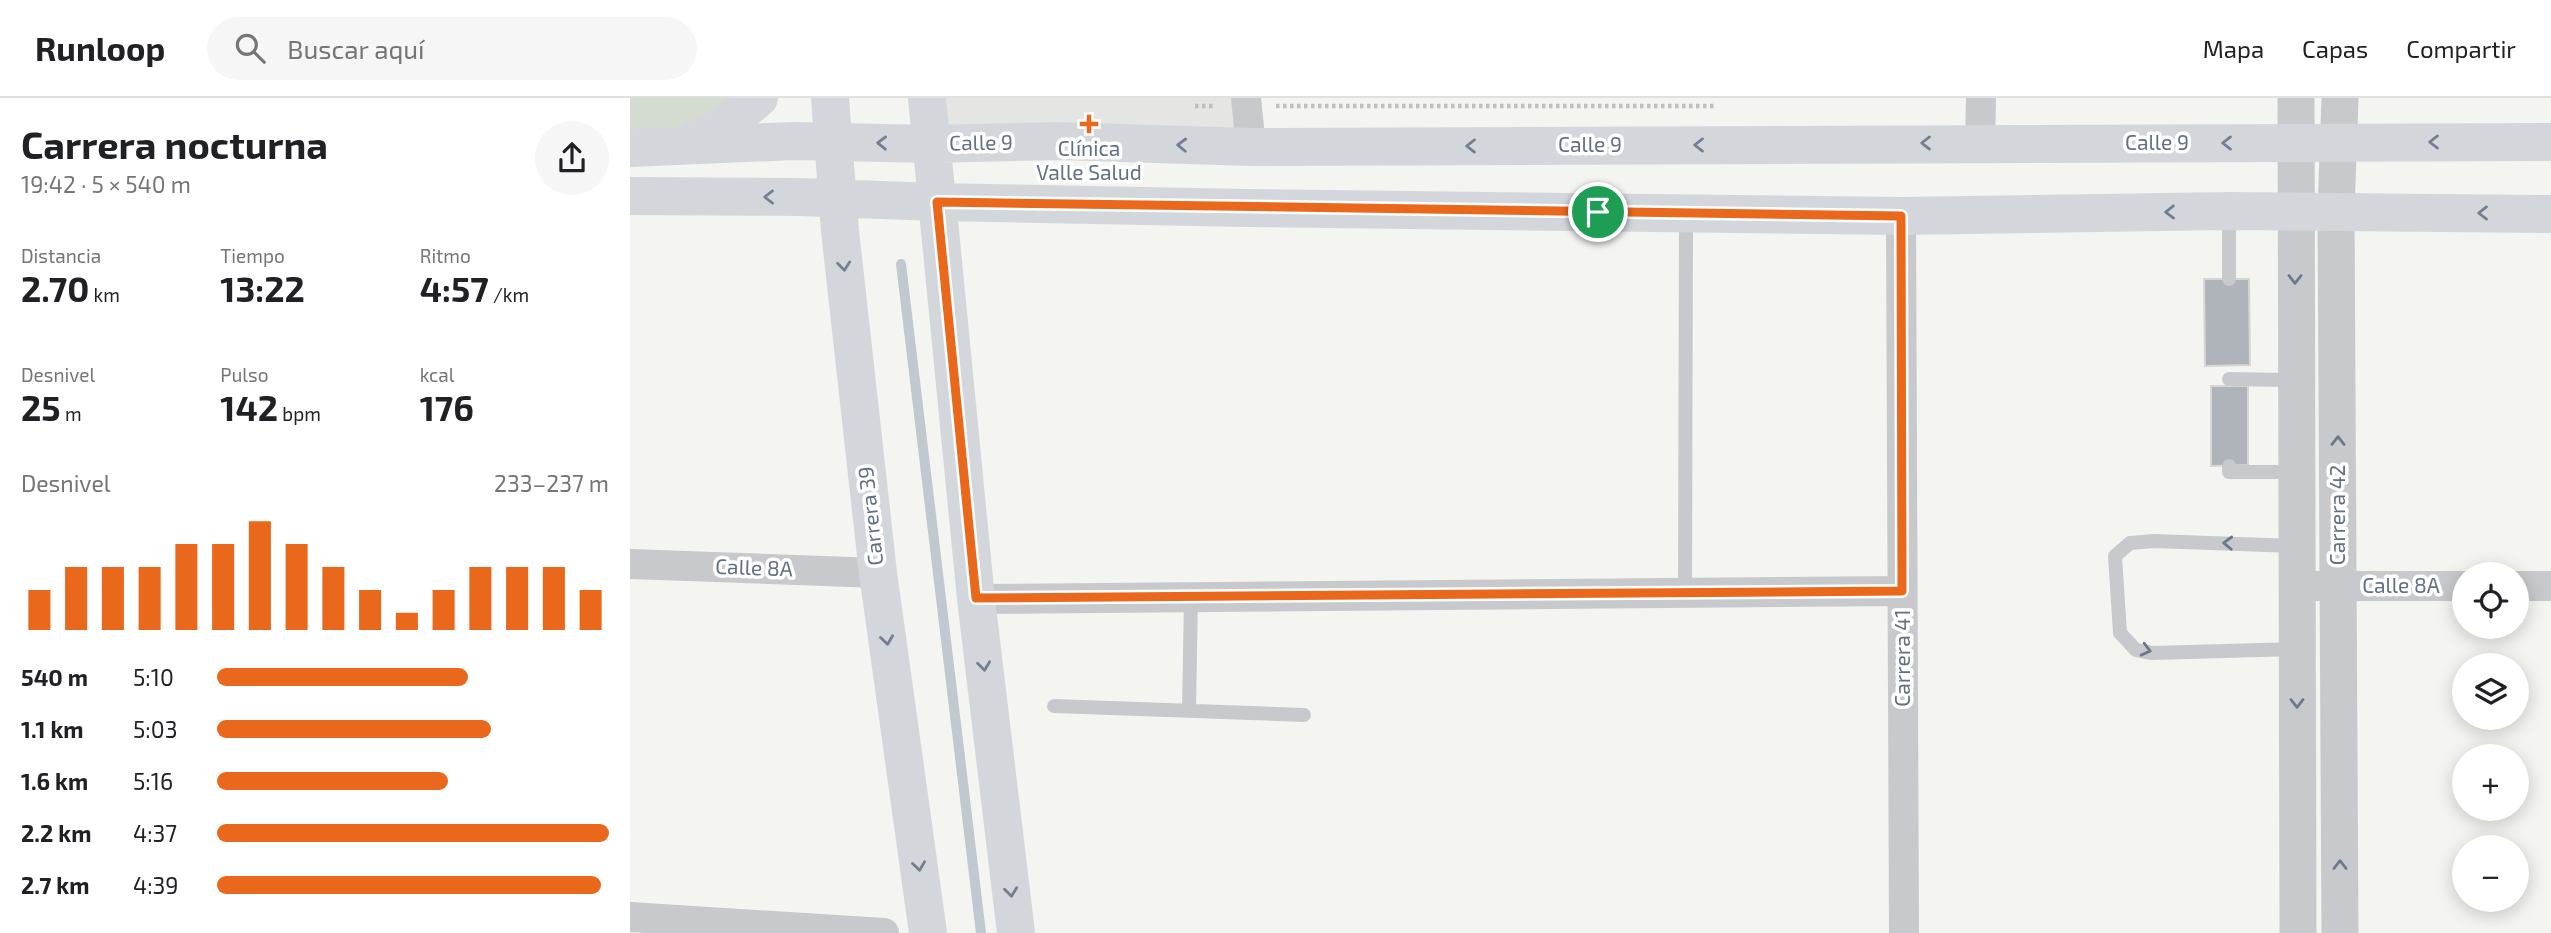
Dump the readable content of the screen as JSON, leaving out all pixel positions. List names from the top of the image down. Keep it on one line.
{"streets":{"main road":["Calle 9","Carrera 39"],"street":["Carrera 42","Calle 8A","Carrera 41"]},"crossings":[["Calle 9","Carrera 42"],["Calle 9","Carrera 39"],["Carrera 42","Calle 8A"],["Carrera 39","Calle 8A"]],"places":{"health":["Clínica Valle Salud"]},"page":{"header":"Runloop","search":"Buscar aquí","nav":["Mapa","Capas","Compartir"],"heading":["Carrera nocturna","19:42 · 5 × 540 m"],"stats":[["Distancia","2.70 km"],["Tiempo","13:22"],["Ritmo","4:57 /km"],["Desnivel","25 m"],["Pulso","142 bpm"],["kcal","176"]],"chart":["Desnivel","233–237 m"],"map_buttons":["+","−"],"list":[{"name":"540 m","note":"5:10"},{"name":"1.1 km","note":"5:03"},{"name":"1.6 km","note":"5:16"},{"name":"2.2 km","note":"4:37"},{"name":"2.7 km","note":"4:39"}]}}
